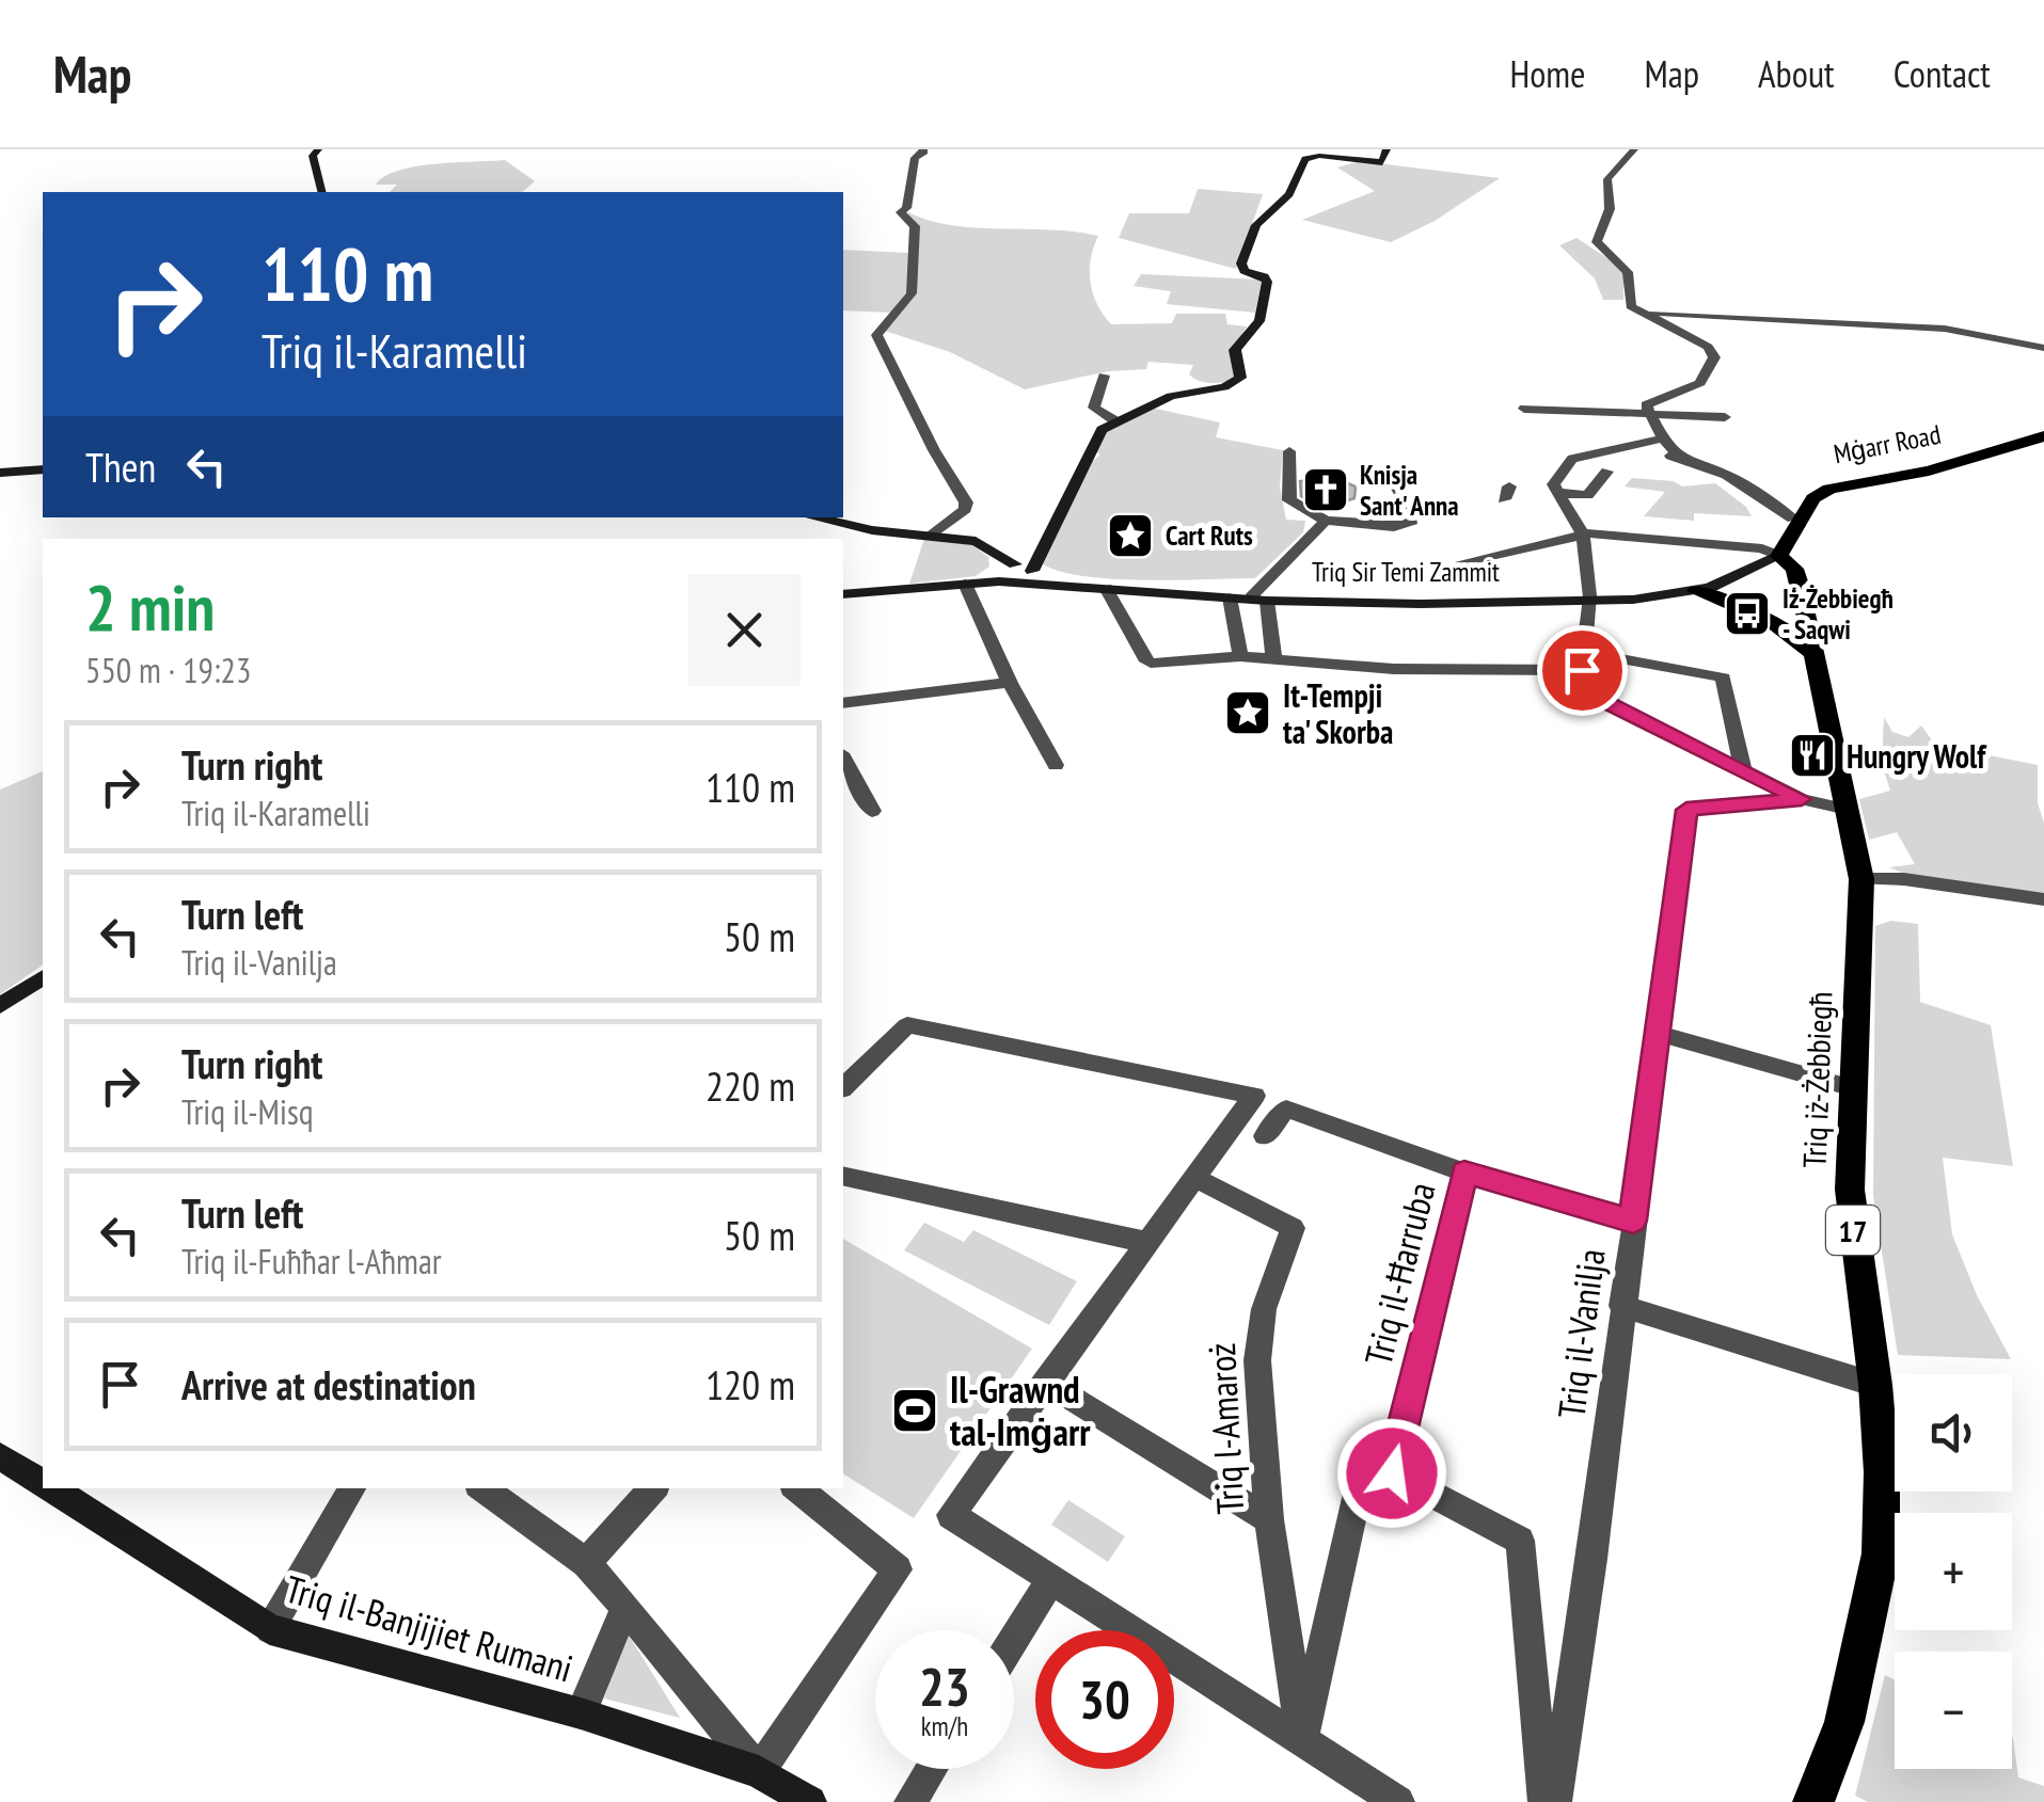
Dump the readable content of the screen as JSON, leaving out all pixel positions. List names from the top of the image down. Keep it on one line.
{"streets":{"main road":["Mġarr Road","Triq iż-Żebbiegħ","17"],"street":["Triq Sir Temi Zammit","Triq il-Ħarruba","Triq il-Vanilja","Triq l-Amaroż","Triq il-Banjijiet Rumani"]},"crossings":[["Mġarr Road","Triq Sir Temi Zammit"],["Mġarr Road","Triq iż-Żebbiegħ"],["Triq Sir Temi Zammit","Triq iż-Żebbiegħ"]],"places":{"church":["Knisja Sant' Anna"],"place":["Cart Ruts","It-Tempji ta' Skorba"],"bus stop":["Iż-Żebbiegħ - Saqwi"],"restaurant":["Hungry Wolf"],"sports":["Il-Grawnd tal-Imġarr"]},"page":{"header":"Map","nav":["Home","Map","About","Contact"],"turn":["110 m","Triq il-Karamelli"],"then":"Then","heading":["2 min","550 m · 19:23"],"list":[{"name":"Turn right","note":"Triq il-Karamelli","value":"110 m"},{"name":"Turn left","note":"Triq il-Vanilja","value":"50 m"},{"name":"Turn right","note":"Triq il-Misq","value":"220 m"},{"name":"Turn left","note":"Triq il-Fuħħar l-Aħmar","value":"50 m"},{"name":"Arrive at destination","value":"120 m"}],"map_buttons":["+","−"],"speed":"23 km/h","limit":"30"}}
